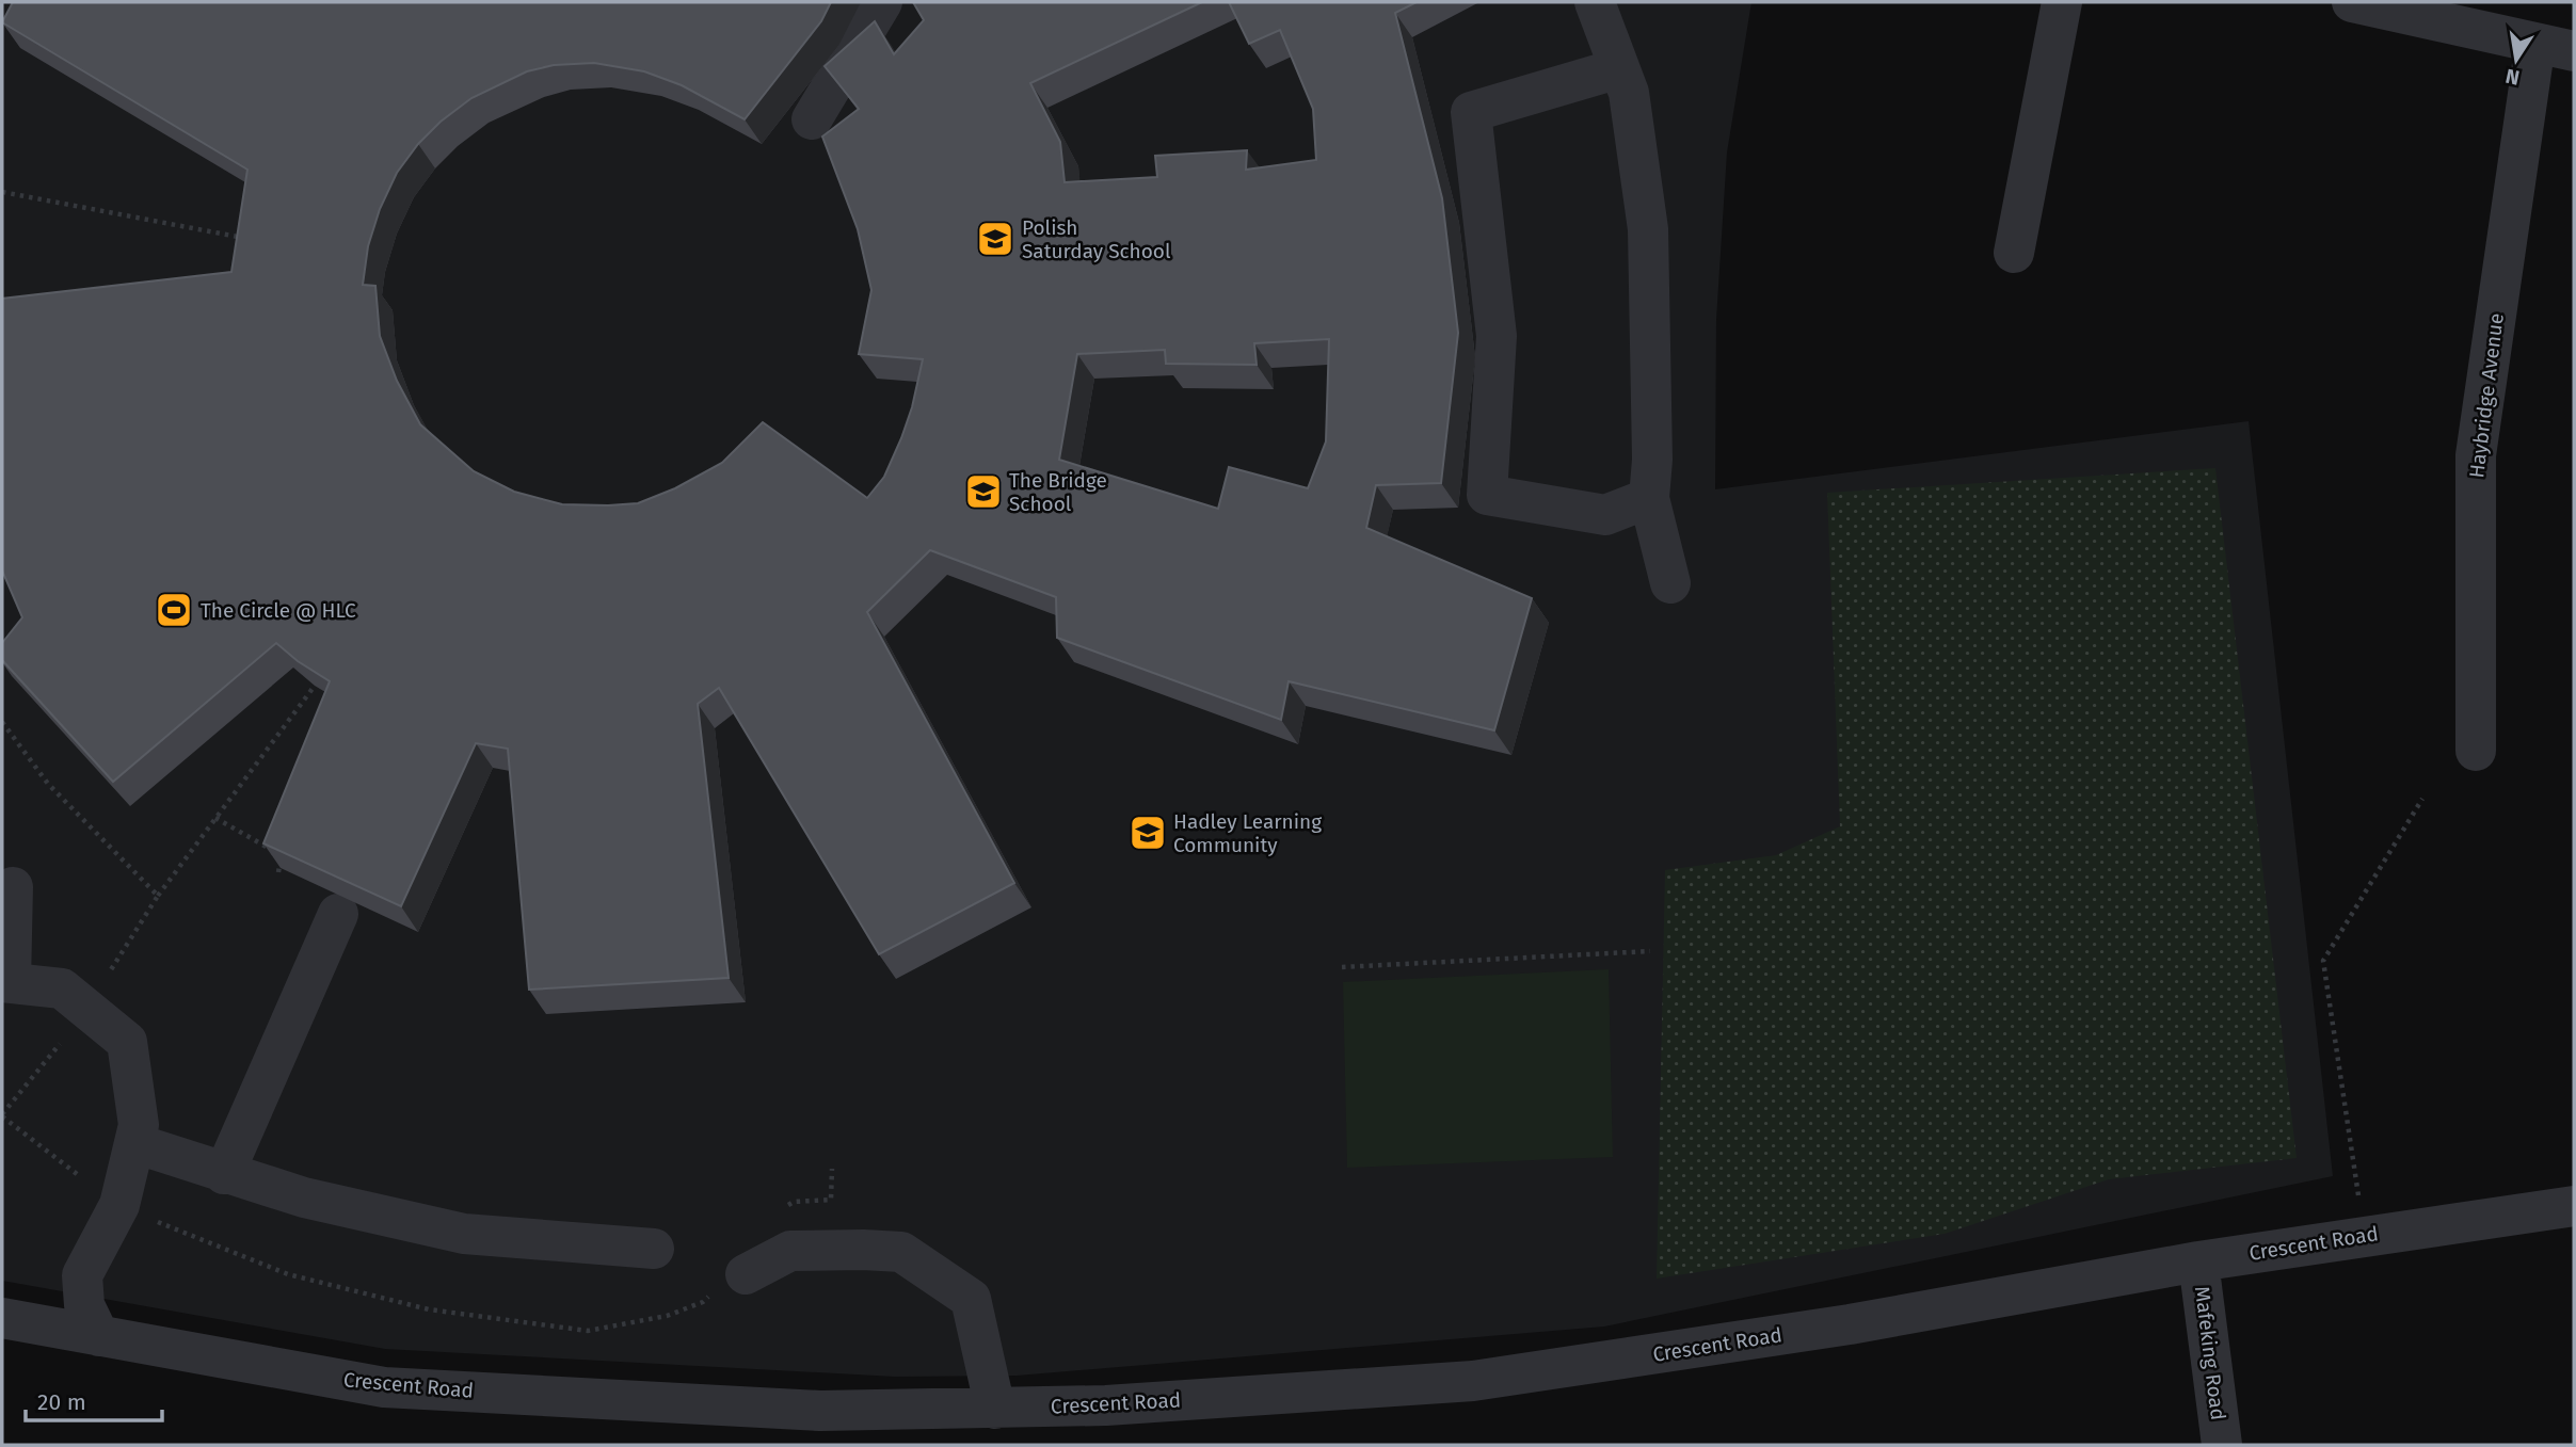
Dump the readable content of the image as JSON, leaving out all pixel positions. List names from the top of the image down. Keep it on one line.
{"streets":{"street":["Haybridge Avenue","Crescent Road","Mafeking Road"]},"crossings":[["Crescent Road","Mafeking Road"]],"places":{"school or university":["Polish Saturday School","The Bridge School","Hadley Learning Community"],"sports":["The Circle @ HLC"]},"scale_bar":"20 m","north":"bottom"}
